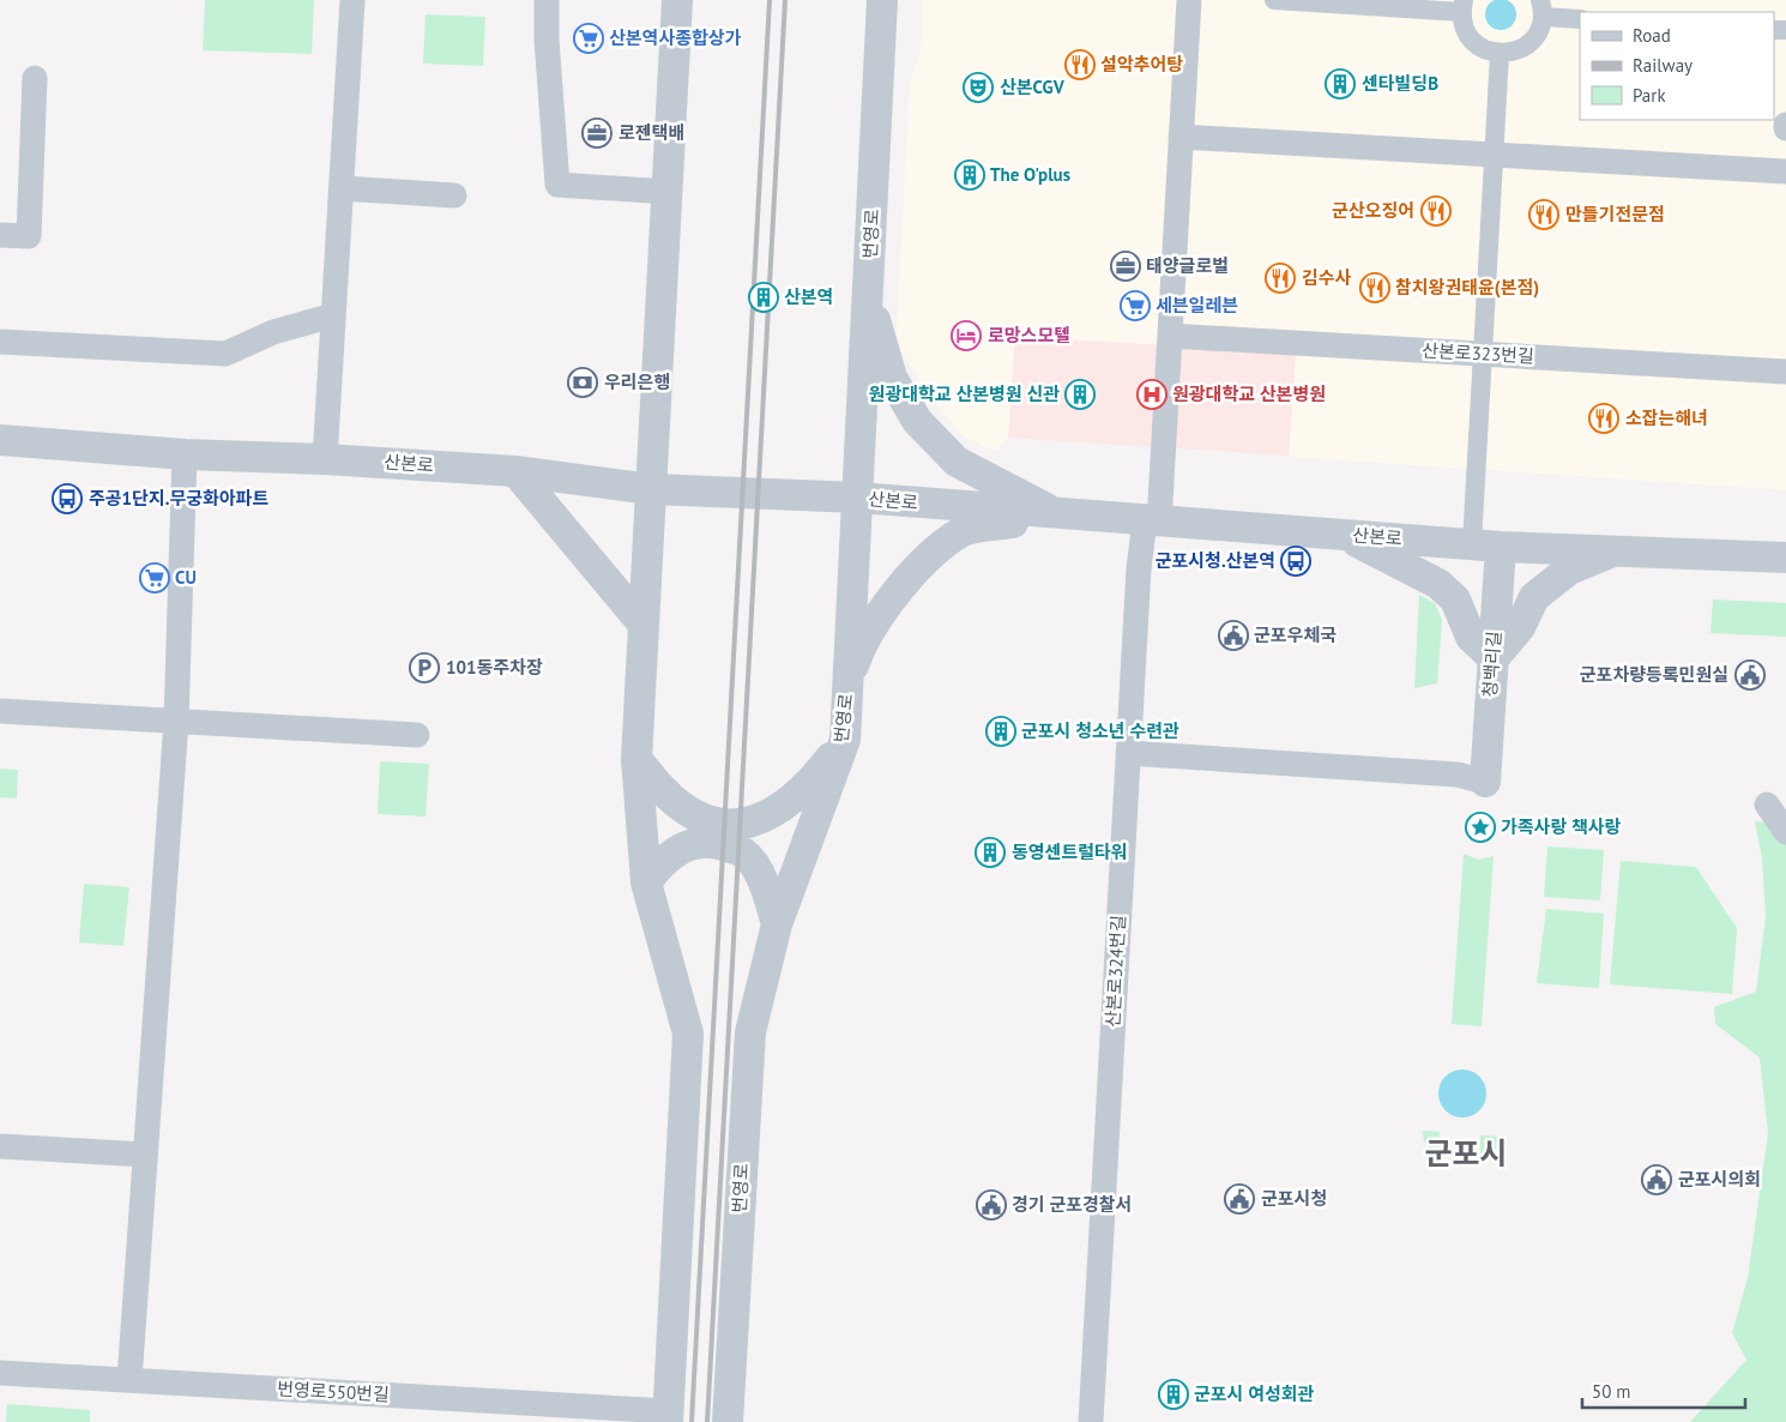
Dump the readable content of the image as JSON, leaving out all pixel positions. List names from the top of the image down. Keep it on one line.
{"streets":{"street":["번영로","산본로323번길","산본로","청백리길","산본로324번길","번영로550번길"]},"crossings":[["번영로","산본로"],["산본로","청백리길"],["산본로","산본로324번길"]],"districts":["군포시"],"places":{"supermarket":["산본역사종합상가","세븐일레븐","CU"],"restaurant":["설악추어탕","군산오징어","만들기전문점","김수사","참치왕권태윤(본점)","소잡는해녀"],"building":["센타빌딩B","The O'plus","산본역","원광대학교 산본병원 신관","군포시 청소년 수련관","동영센트럴타워","군포시 여성회관"],"theatre":["산본CGV"],"office":["로젠택배","태양글로벌"],"hotel":["로망스모텔"],"bank":["우리은행"],"hospital":["원광대학교 산본병원"],"bus stop":["주공1단지.무궁화아파트","군포시청.산본역"],"public building":["군포우체국","군포차량등록민원실","군포시의회","군포시청","경기 군포경찰서"],"parking":["101동주차장"],"place":["가족사랑 책사랑"]},"legend":["Road","Railway","Park"],"scale_bar":"50 m"}
